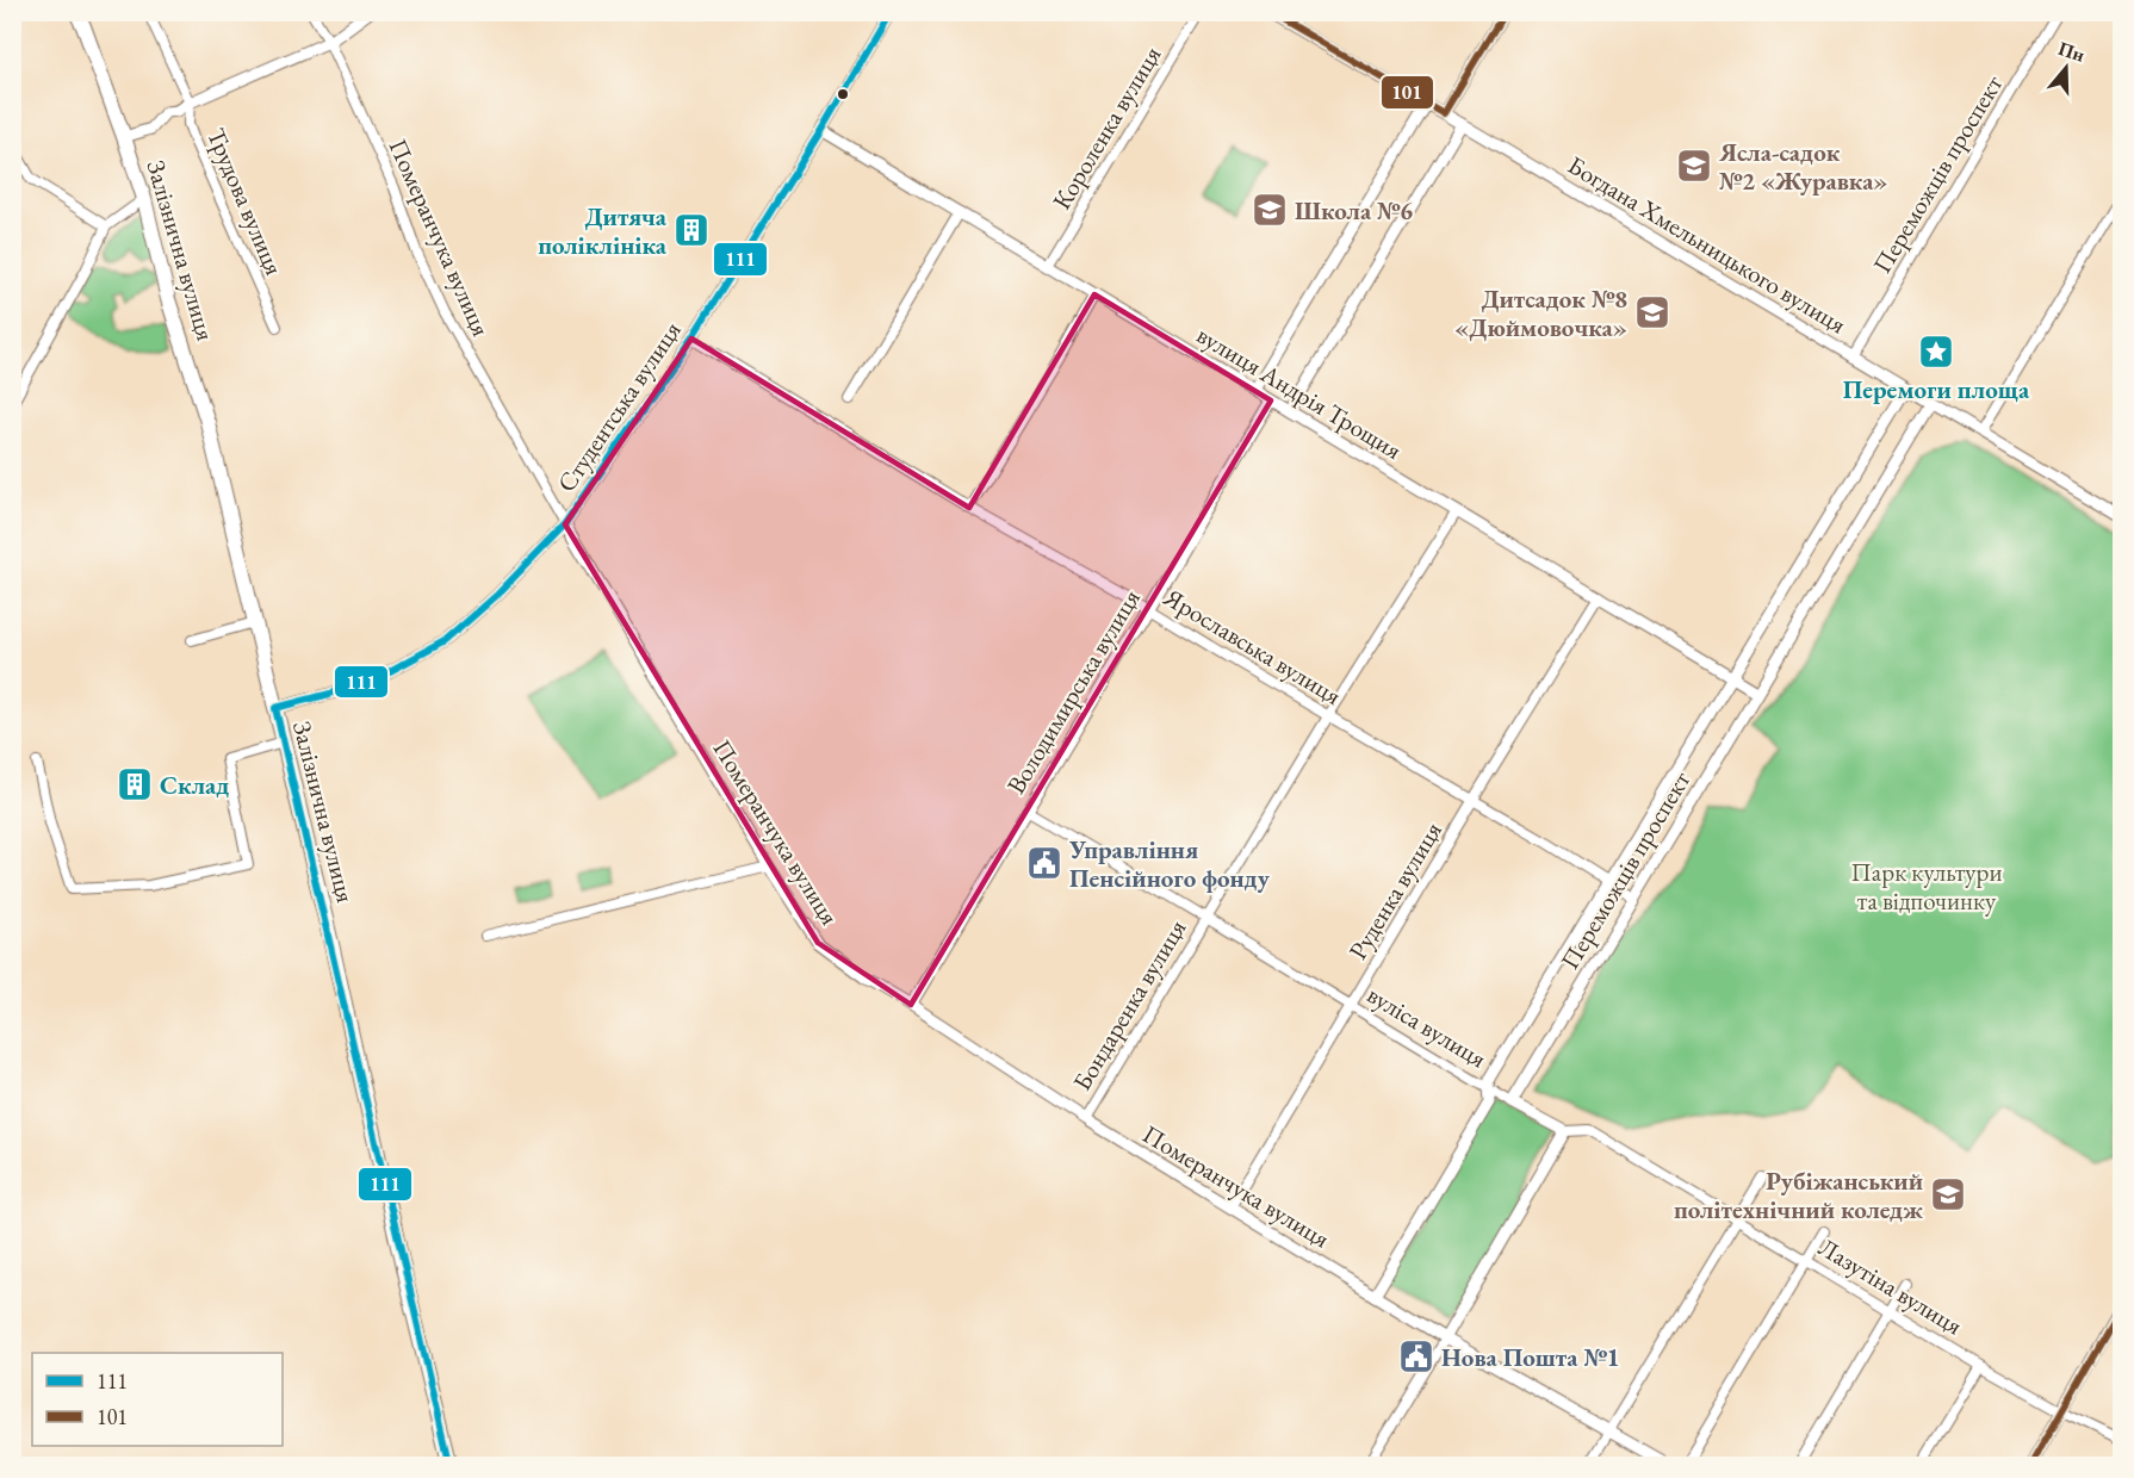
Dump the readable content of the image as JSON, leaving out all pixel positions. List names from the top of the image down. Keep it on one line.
{"streets":{"main road":["Залізнична вулиця"],"street":["Короленка вулиця","Переможців проспект","Трудова вулиця","Померанчука вулиця","Богдана Хмельницького вулиця","вулиця Андрія Трощия","Студентська вулиця","Ярославська вулиця","Володимирська вулиця","Руденка вулиця","Бондаренка вулиця","вуліса вулиця","Лазутіна вулиця"]},"crossings":[["Короленка вулиця","вулиця Андрія Трощия"],["Переможців проспект","Померанчука вулиця"],["Переможців проспект","Богдана Хмельницького вулиця"],["Переможців проспект","вулиця Андрія Трощия"],["Переможців проспект","Ярославська вулиця"],["Переможців проспект","вуліса вулиця"],["Померанчука вулиця","Студентська вулиця"],["Померанчука вулиця","Володимирська вулиця"],["Померанчука вулиця","Руденка вулиця"],["Померанчука вулиця","Бондаренка вулиця"],["Залізнична вулиця","Студентська вулиця"],["вулиця Андрія Трощия","Студентська вулиця"],["вулиця Андрія Трощия","Володимирська вулиця"],["вулиця Андрія Трощия","Руденка вулиця"],["вулиця Андрія Трощия","Бондаренка вулиця"],["Студентська вулиця","Ярославська вулиця"],["Ярославська вулиця","Володимирська вулиця"],["Ярославська вулиця","Руденка вулиця"],["Ярославська вулиця","Бондаренка вулиця"],["Володимирська вулиця","вуліса вулиця"],["Руденка вулиця","вуліса вулиця"],["Бондаренка вулиця","вуліса вулиця"]],"parks":["Парк культури та відпочинку"],"places":{"school or university":["Ясла-садок №2 «Журавка»","Школа №6","Дитсадок №8 «Дюймовочка»","Рубіжанський політехнічний коледж"],"building":["Дитяча поліклініка","Склад"],"place":["Перемоги площа"],"public building":["Управління Пенсійного фонду","Нова Пошта №1"]},"lines":["transit line 111","transit line 101"],"legend":["111","101"],"north":"top"}
